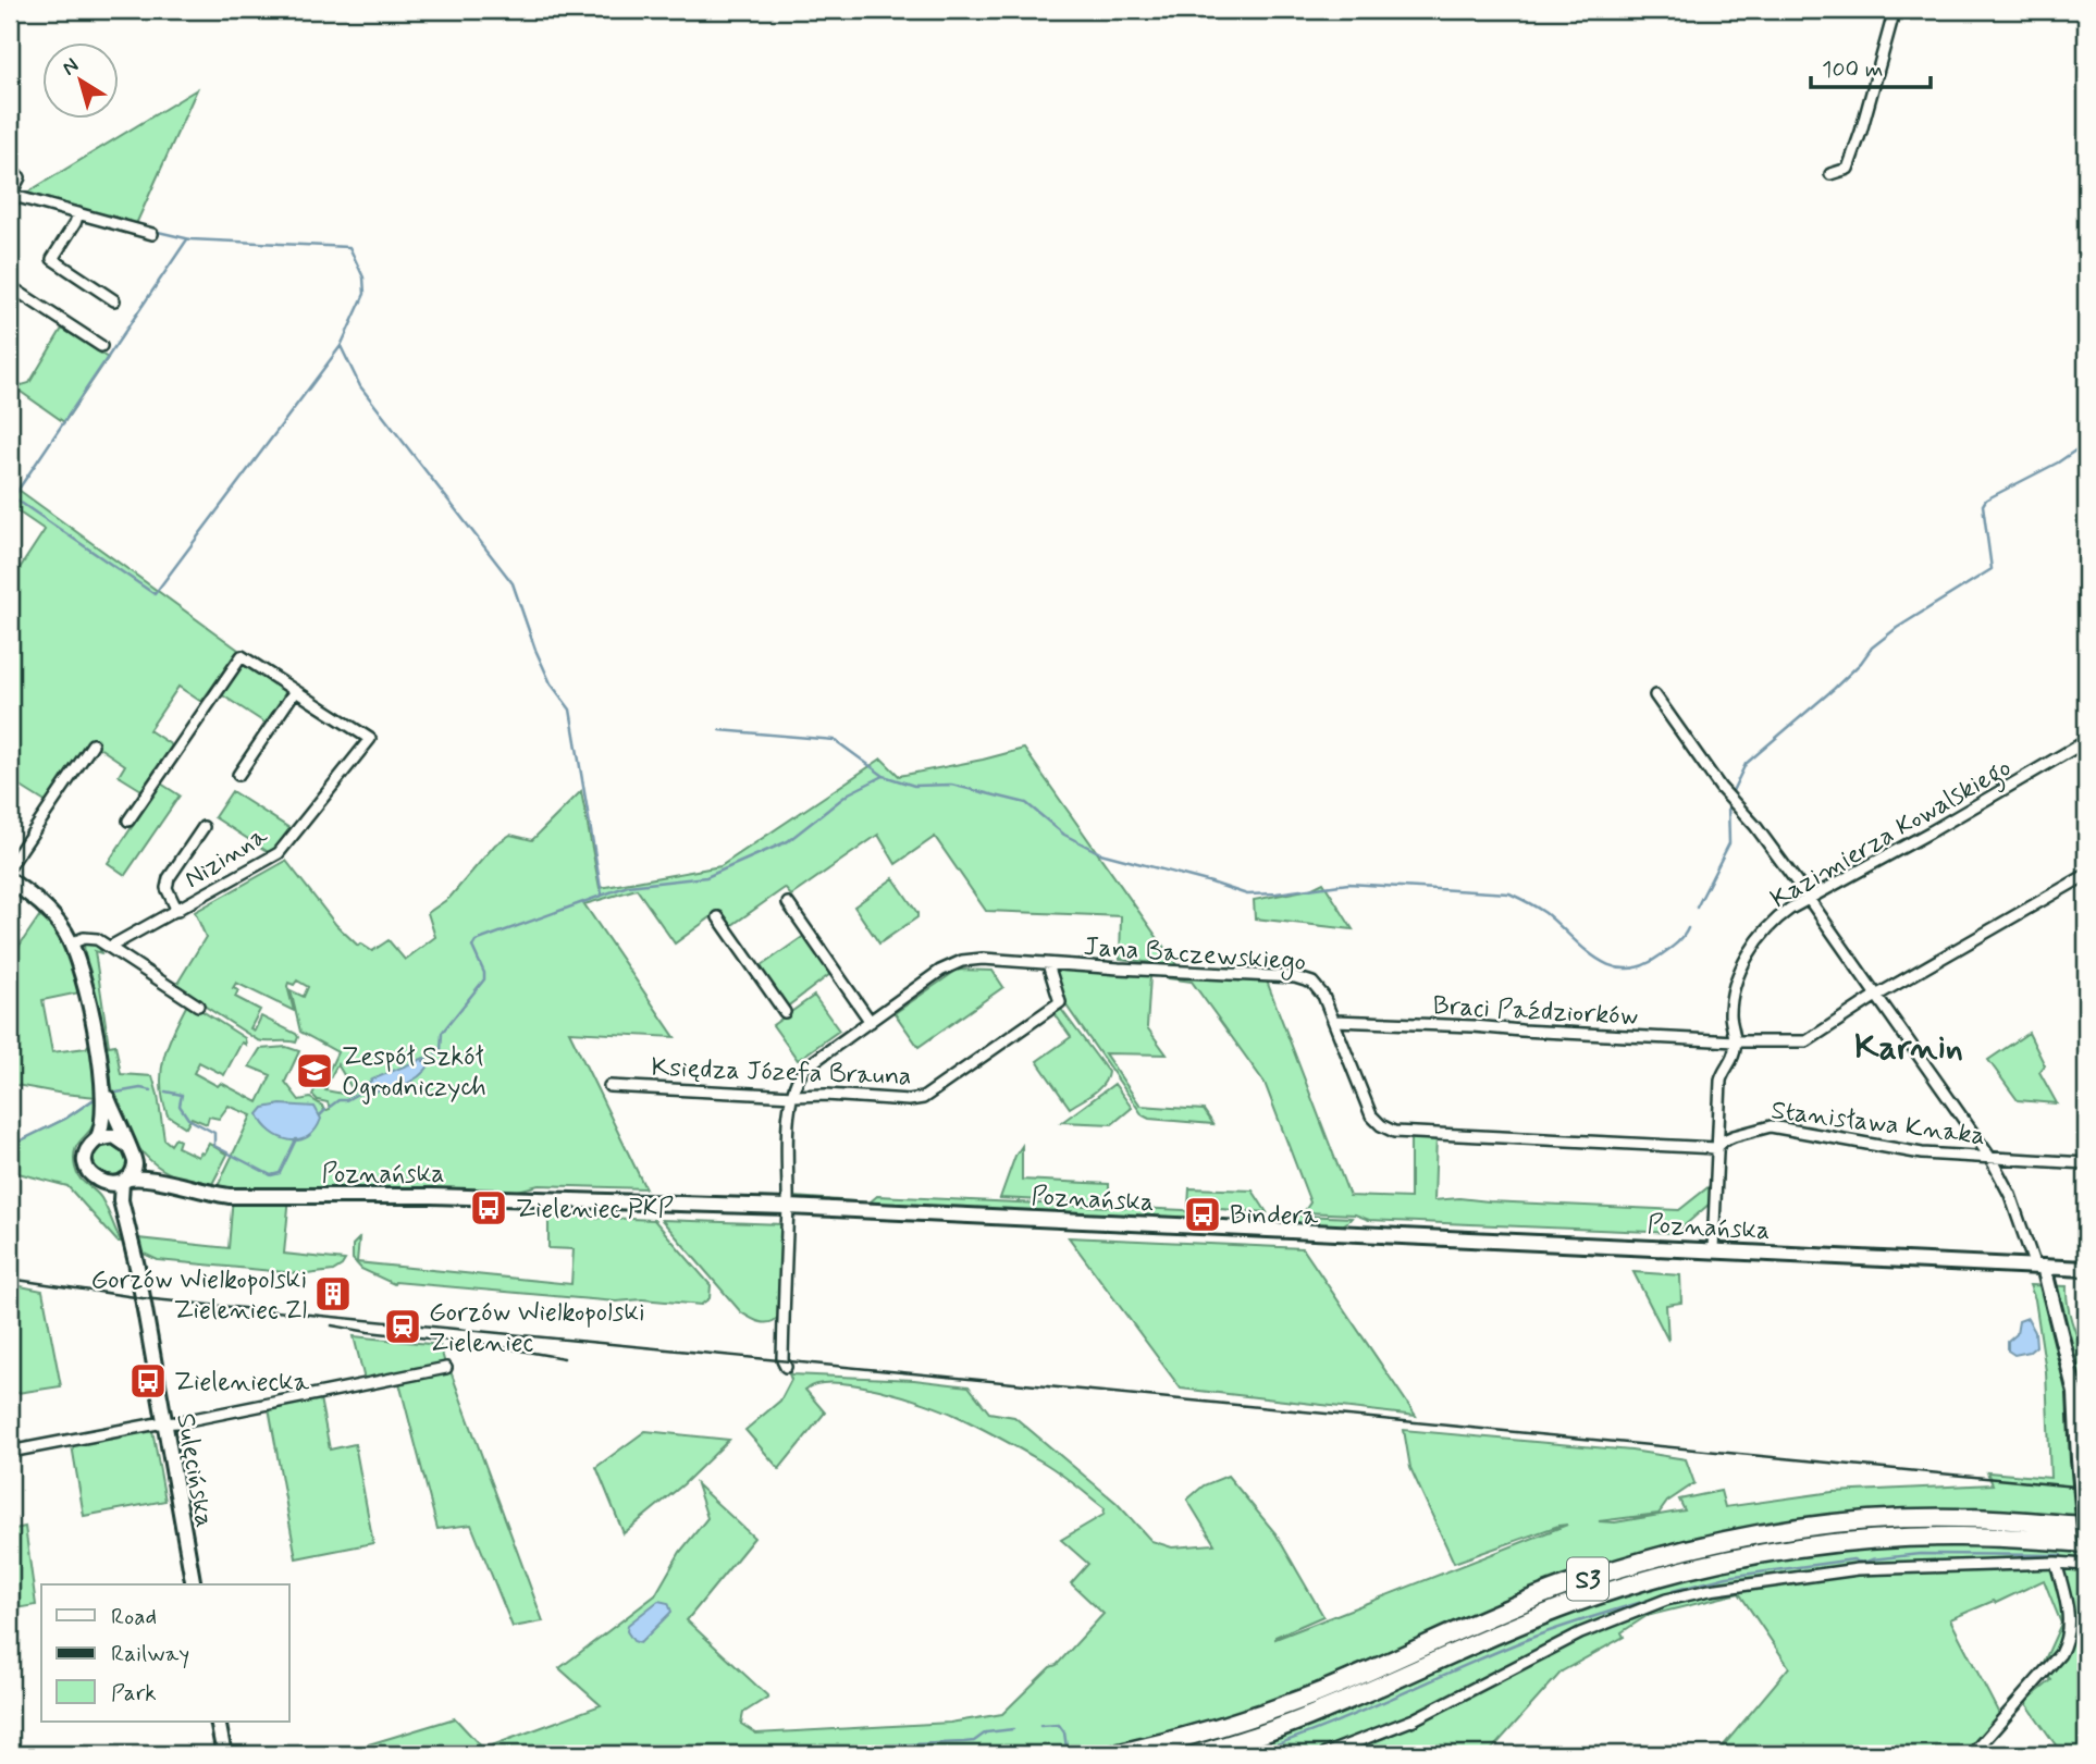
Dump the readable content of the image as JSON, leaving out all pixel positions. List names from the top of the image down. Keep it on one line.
{"streets":{"highway":["S3"],"main road":["Poznańska","Sulęcińska"],"street":["Kazimierza Kowalskiego","Nizinna","Jana Baczewskiego","Braci Paździorków","Księdza Józefa Brauna","Stanisława Knaka"]},"crossings":[["Kazimierza Kowalskiego","Jana Baczewskiego"],["Kazimierza Kowalskiego","Braci Paździorków"],["Kazimierza Kowalskiego","Stanisława Knaka"],["Kazimierza Kowalskiego","Poznańska"],["Jana Baczewskiego","Braci Paździorków"],["Jana Baczewskiego","Księdza Józefa Brauna"],["Jana Baczewskiego","Stanisława Knaka"],["Jana Baczewskiego","Poznańska"],["Poznańska","Sulęcińska"]],"districts":["Karnin"],"places":{"school or university":["Zespół Szkół Ogrodniczych"],"bus stop":["Zieleniec PKP","Bindera","Zieleniecka"],"building":["Gorzów Wielkopolski Zieleniec Zl"],"station":["Gorzów Wielkopolski Zieleniec"]},"legend":["Road","Railway","Park"],"scale_bar":"100 m","north":"top left"}
